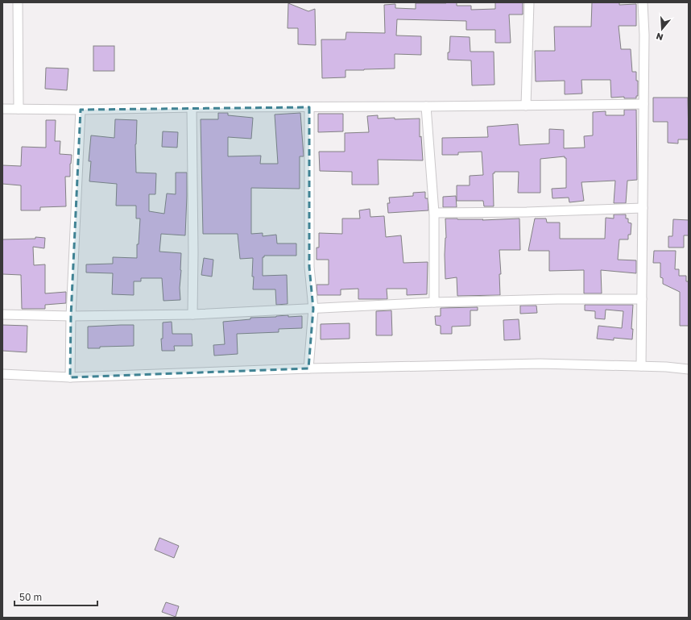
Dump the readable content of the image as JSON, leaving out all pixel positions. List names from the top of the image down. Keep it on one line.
{"scale_bar":"50 m","north":"bottom"}
